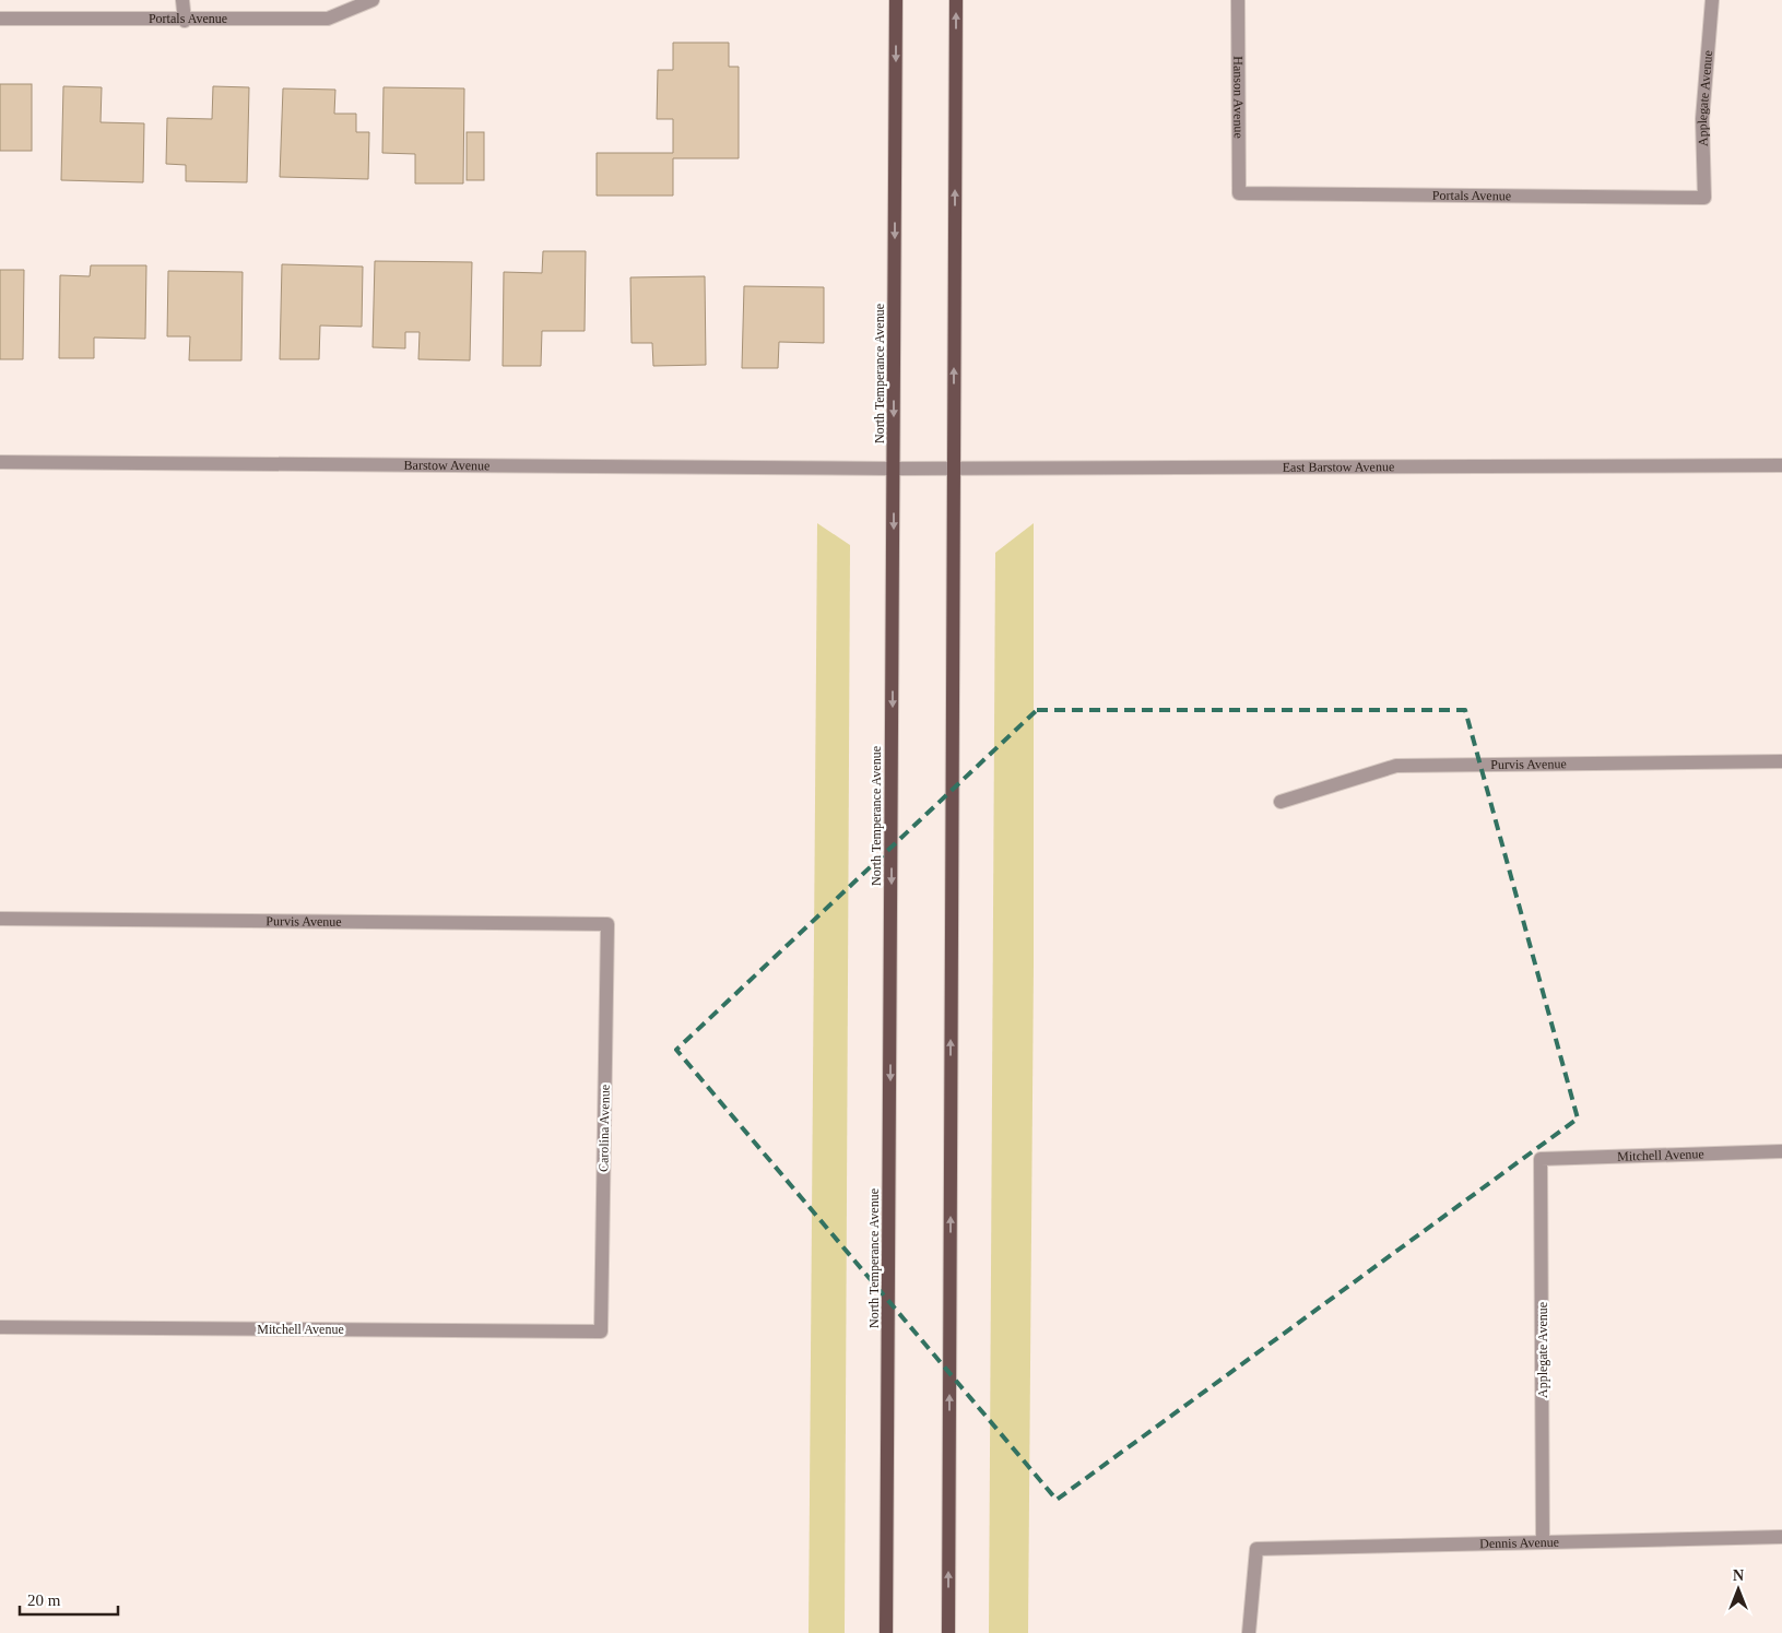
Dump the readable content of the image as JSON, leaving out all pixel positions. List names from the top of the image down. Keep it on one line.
{"streets":{"main road":["North Temperance Avenue"],"street":["Portals Avenue","Hanson Avenue","Applegate Avenue","Barstow Avenue","East Barstow Avenue","Purvis Avenue","Carolina Avenue","Mitchell Avenue","Dennis Avenue"]},"crossings":[["Portals Avenue","Hanson Avenue"],["Portals Avenue","Applegate Avenue"],["Applegate Avenue","Mitchell Avenue"],["Applegate Avenue","Dennis Avenue"],["North Temperance Avenue","Barstow Avenue"],["North Temperance Avenue","East Barstow Avenue"],["Barstow Avenue","East Barstow Avenue"],["Purvis Avenue","Carolina Avenue"],["Carolina Avenue","Mitchell Avenue"]],"scale_bar":"20 m","north":"top"}
